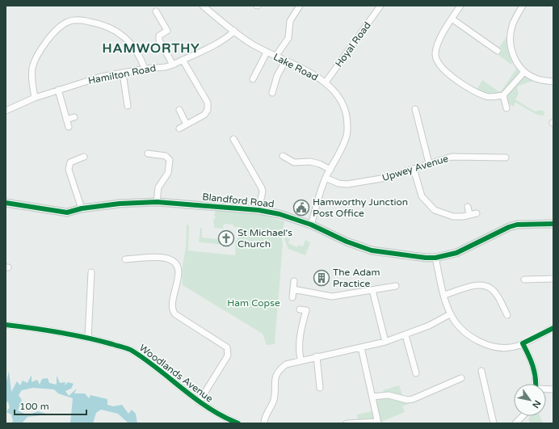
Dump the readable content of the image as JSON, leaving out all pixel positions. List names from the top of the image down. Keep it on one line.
{"streets":{"main road":["Blandford Road"],"street":["Hoyal Road","Lake Road","Hamilton Road","Upwey Avenue","Woodlands Avenue"]},"crossings":[["Hoyal Road","Lake Road"],["Lake Road","Hamilton Road"],["Lake Road","Upwey Avenue"],["Lake Road","Blandford Road"]],"districts":["HAMWORTHY"],"parks":["Ham Copse"],"places":{"public building":["Hamworthy Junction Post Office"],"church":["St Michael's Church"],"building":["The Adam Practice"]},"scale_bar":"100 m","north":"bottom right"}
